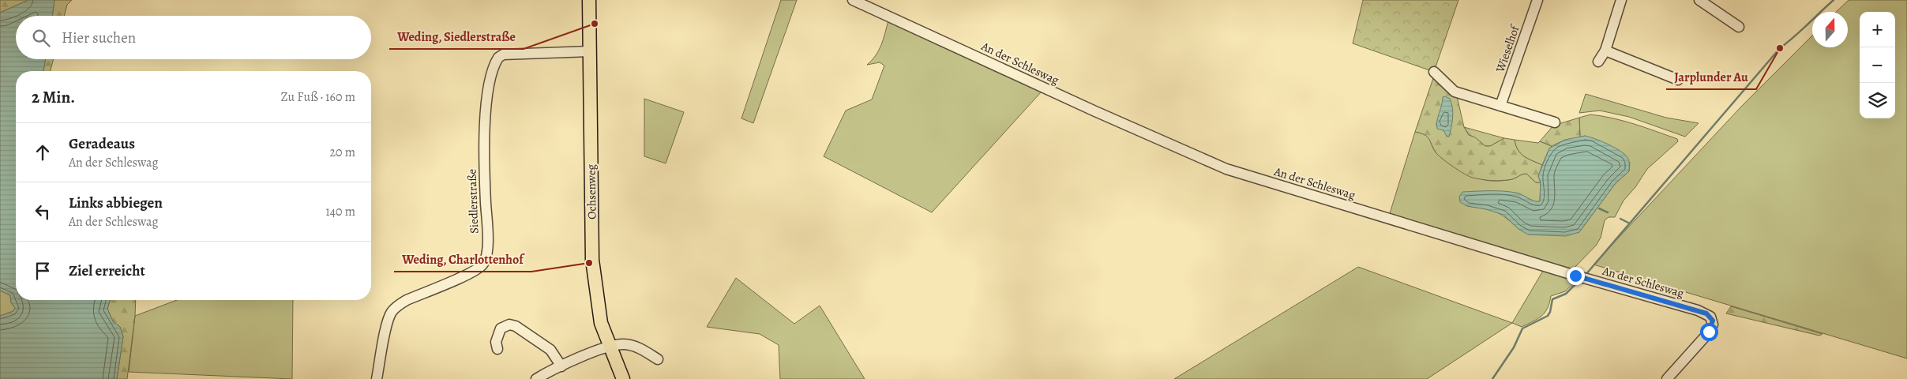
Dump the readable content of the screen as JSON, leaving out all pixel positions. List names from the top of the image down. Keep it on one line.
{"streets":{"main road":["Ochsenweg"],"street":["Wieselhof","An der Schleswag","Siedlerstraße"]},"crossings":[["Ochsenweg","Siedlerstraße"]],"places":["Weding, Siedlerstraße","Jarplunder Au","Weding, Charlottenhof"],"north":"top","page":{"map_buttons":["+","−"],"search":"Hier suchen","heading":["2 Min.","Zu Fuß · 160 m"],"list":[["Geradeaus","An der Schleswag","20 m"],["Links abbiegen","An der Schleswag","140 m"],"Ziel erreicht"]}}
